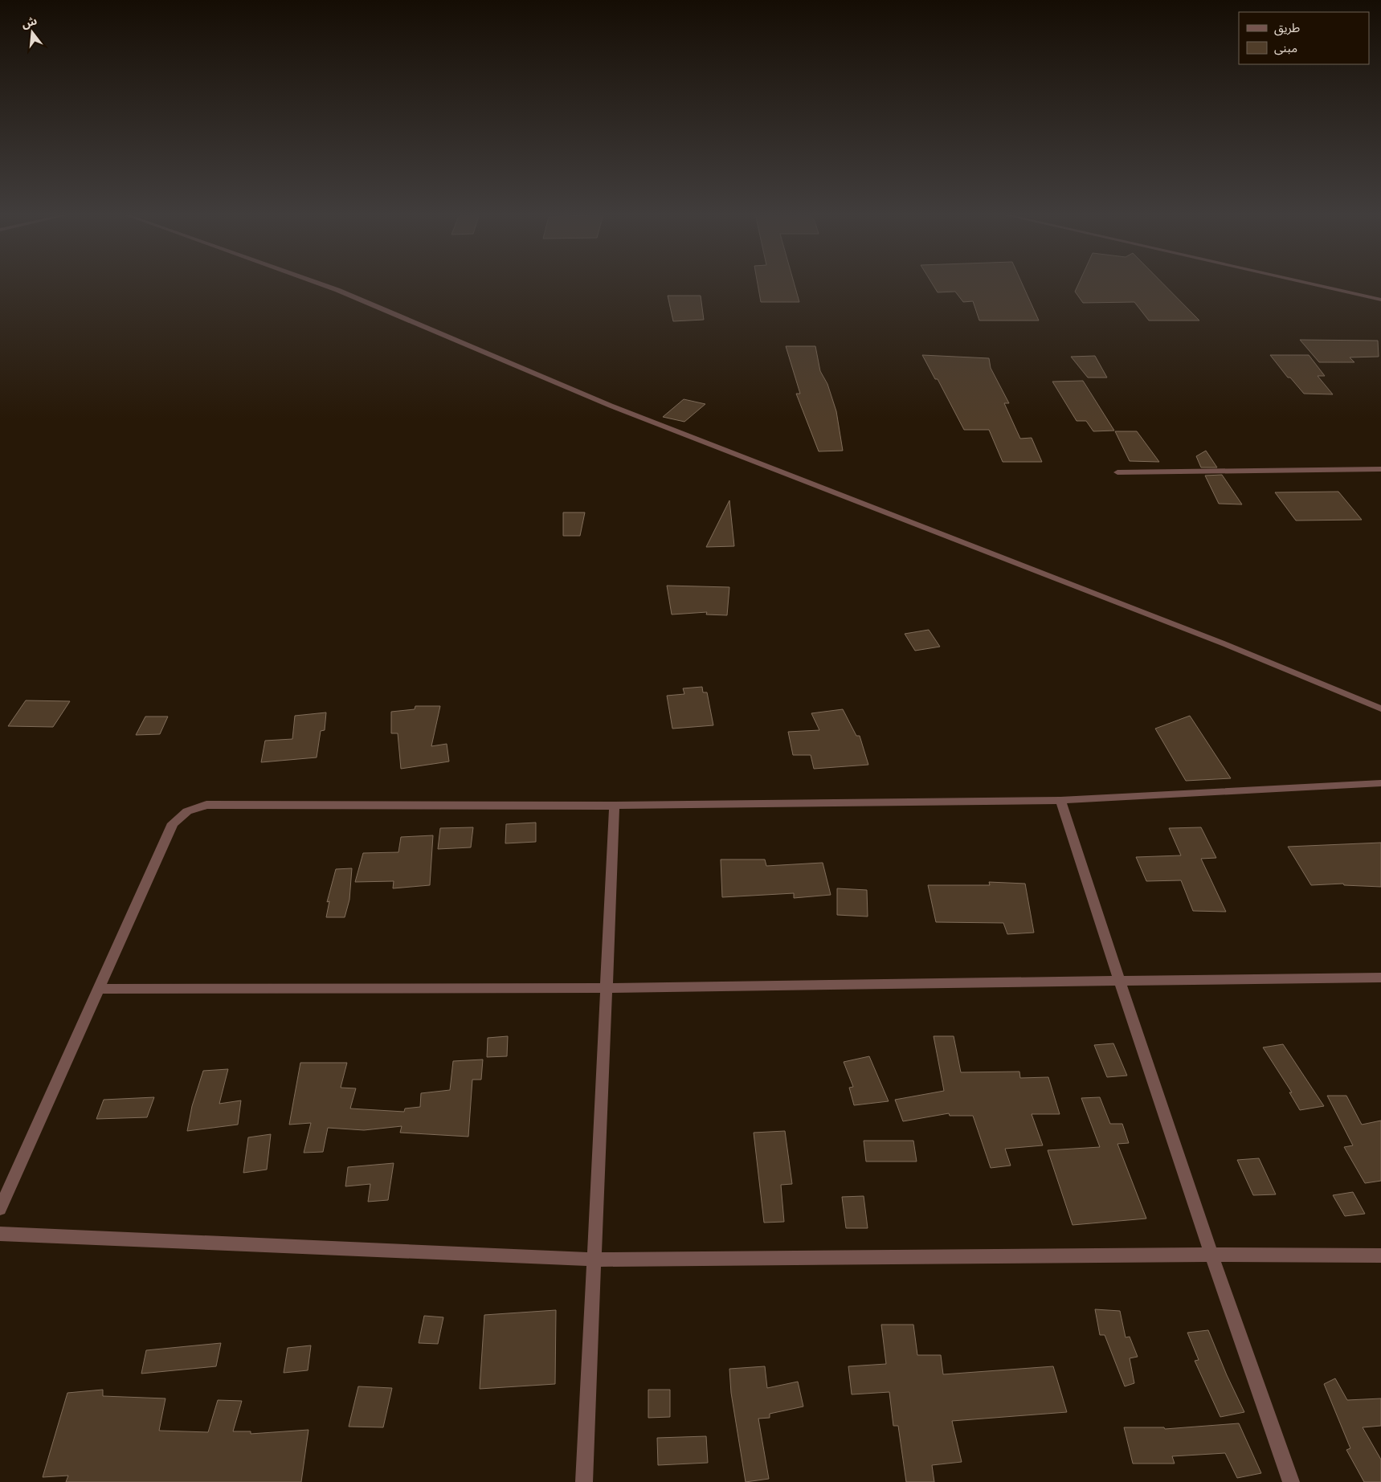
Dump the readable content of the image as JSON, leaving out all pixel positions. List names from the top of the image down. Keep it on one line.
{"legend":["طريق","مبنى"],"north":"top"}
